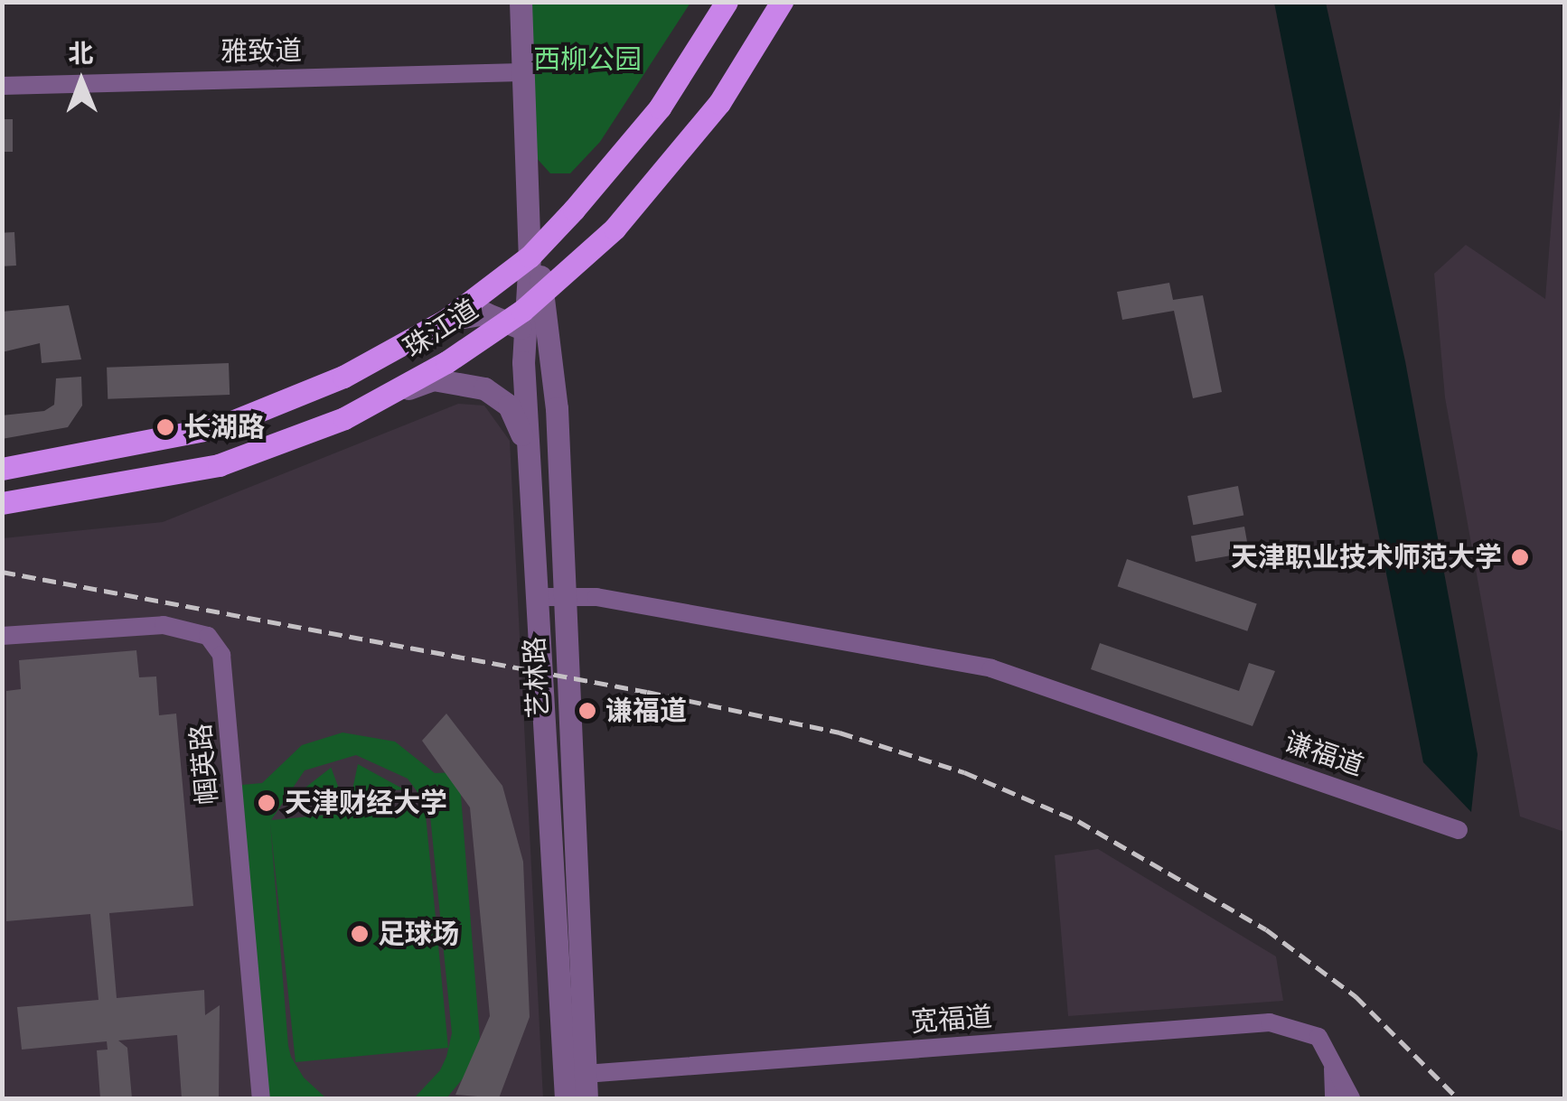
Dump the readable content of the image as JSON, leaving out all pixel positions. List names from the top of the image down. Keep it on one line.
{"streets":{"main road":["珠江道"],"street":["雅致道","艺林路","谦福道","帼英路","宽福道"]},"crossings":[["雅致道","艺林路"],["珠江道","艺林路"],["艺林路","谦福道"],["艺林路","宽福道"]],"parks":["西柳公园"],"places":["长湖路","天津职业技术师范大学","谦福道","天津财经大学","足球场"],"north":"top"}
